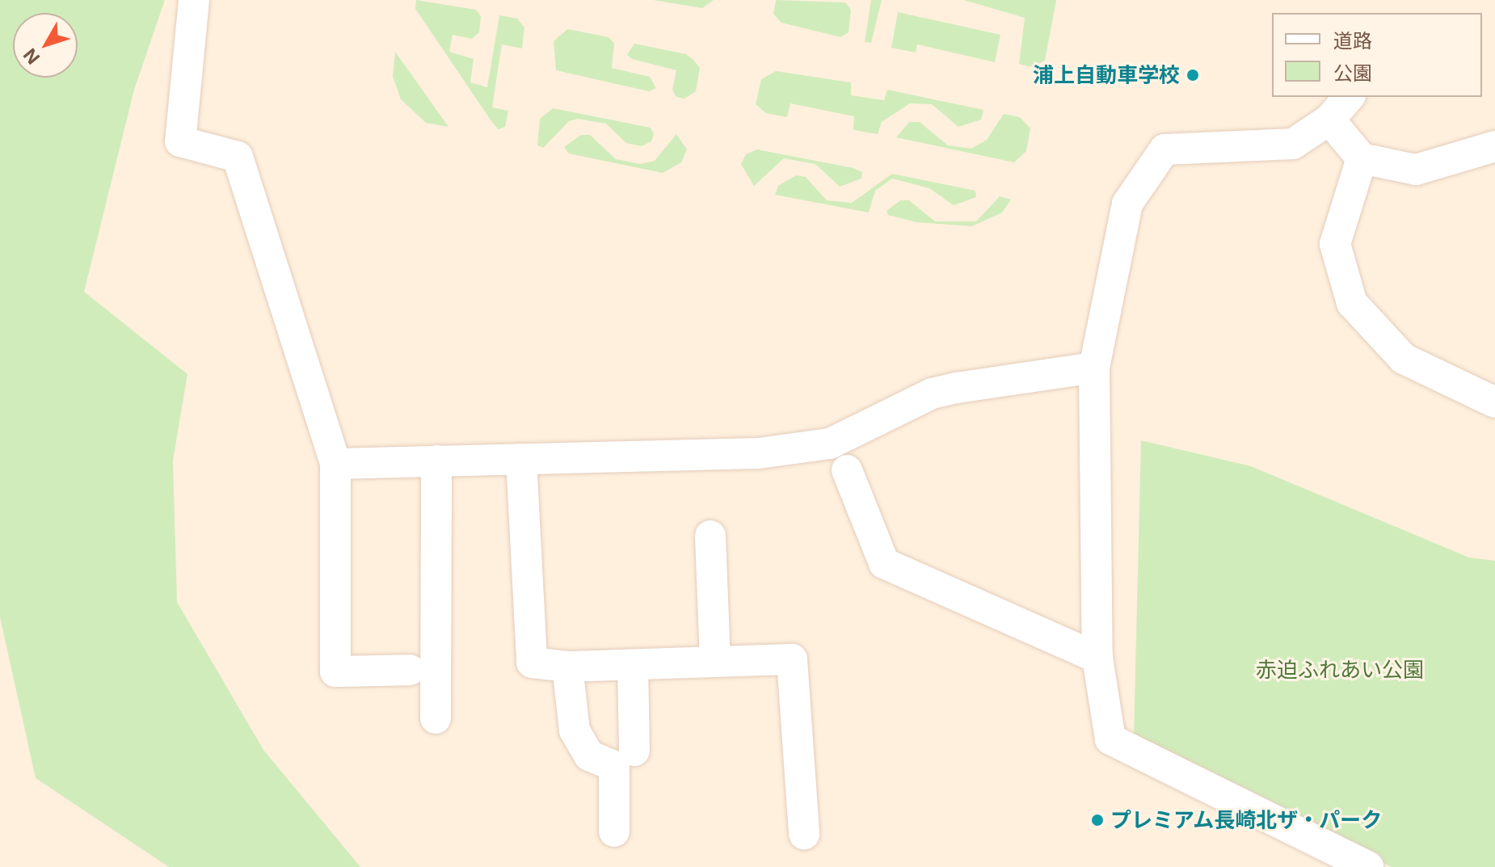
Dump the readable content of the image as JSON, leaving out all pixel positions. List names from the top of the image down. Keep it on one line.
{"parks":["赤迫ふれあい公園"],"places":["浦上自動車学校","プレミアム長崎北ザ・パーク"],"legend":["道路","公園"],"north":"bottom left"}
